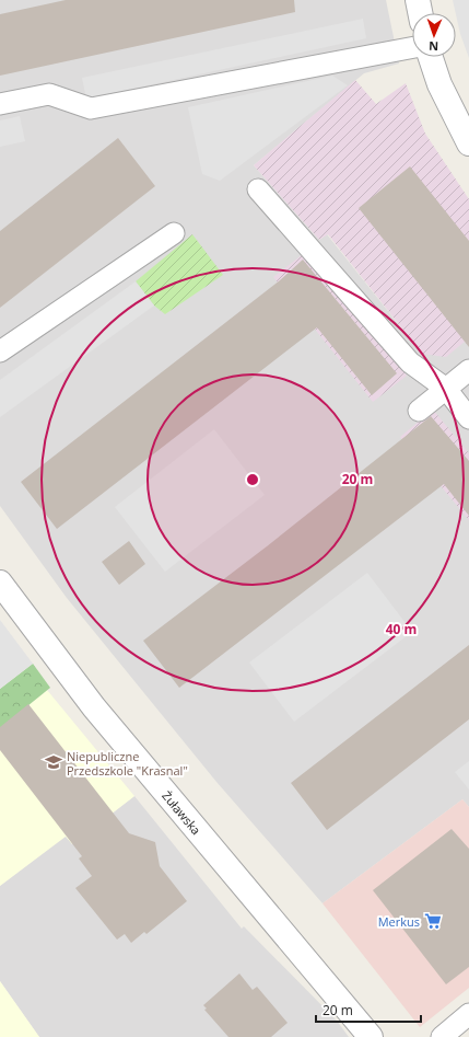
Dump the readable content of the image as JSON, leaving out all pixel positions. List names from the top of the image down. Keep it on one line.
{"streets":{"street":["Żuławska"]},"places":{"school or university":["Niepubliczne Przedszkole \"Krasnal\""],"supermarket":["Merkus"]},"scale_bar":"20 m","north":"bottom","rings":["20 m","40 m"]}
